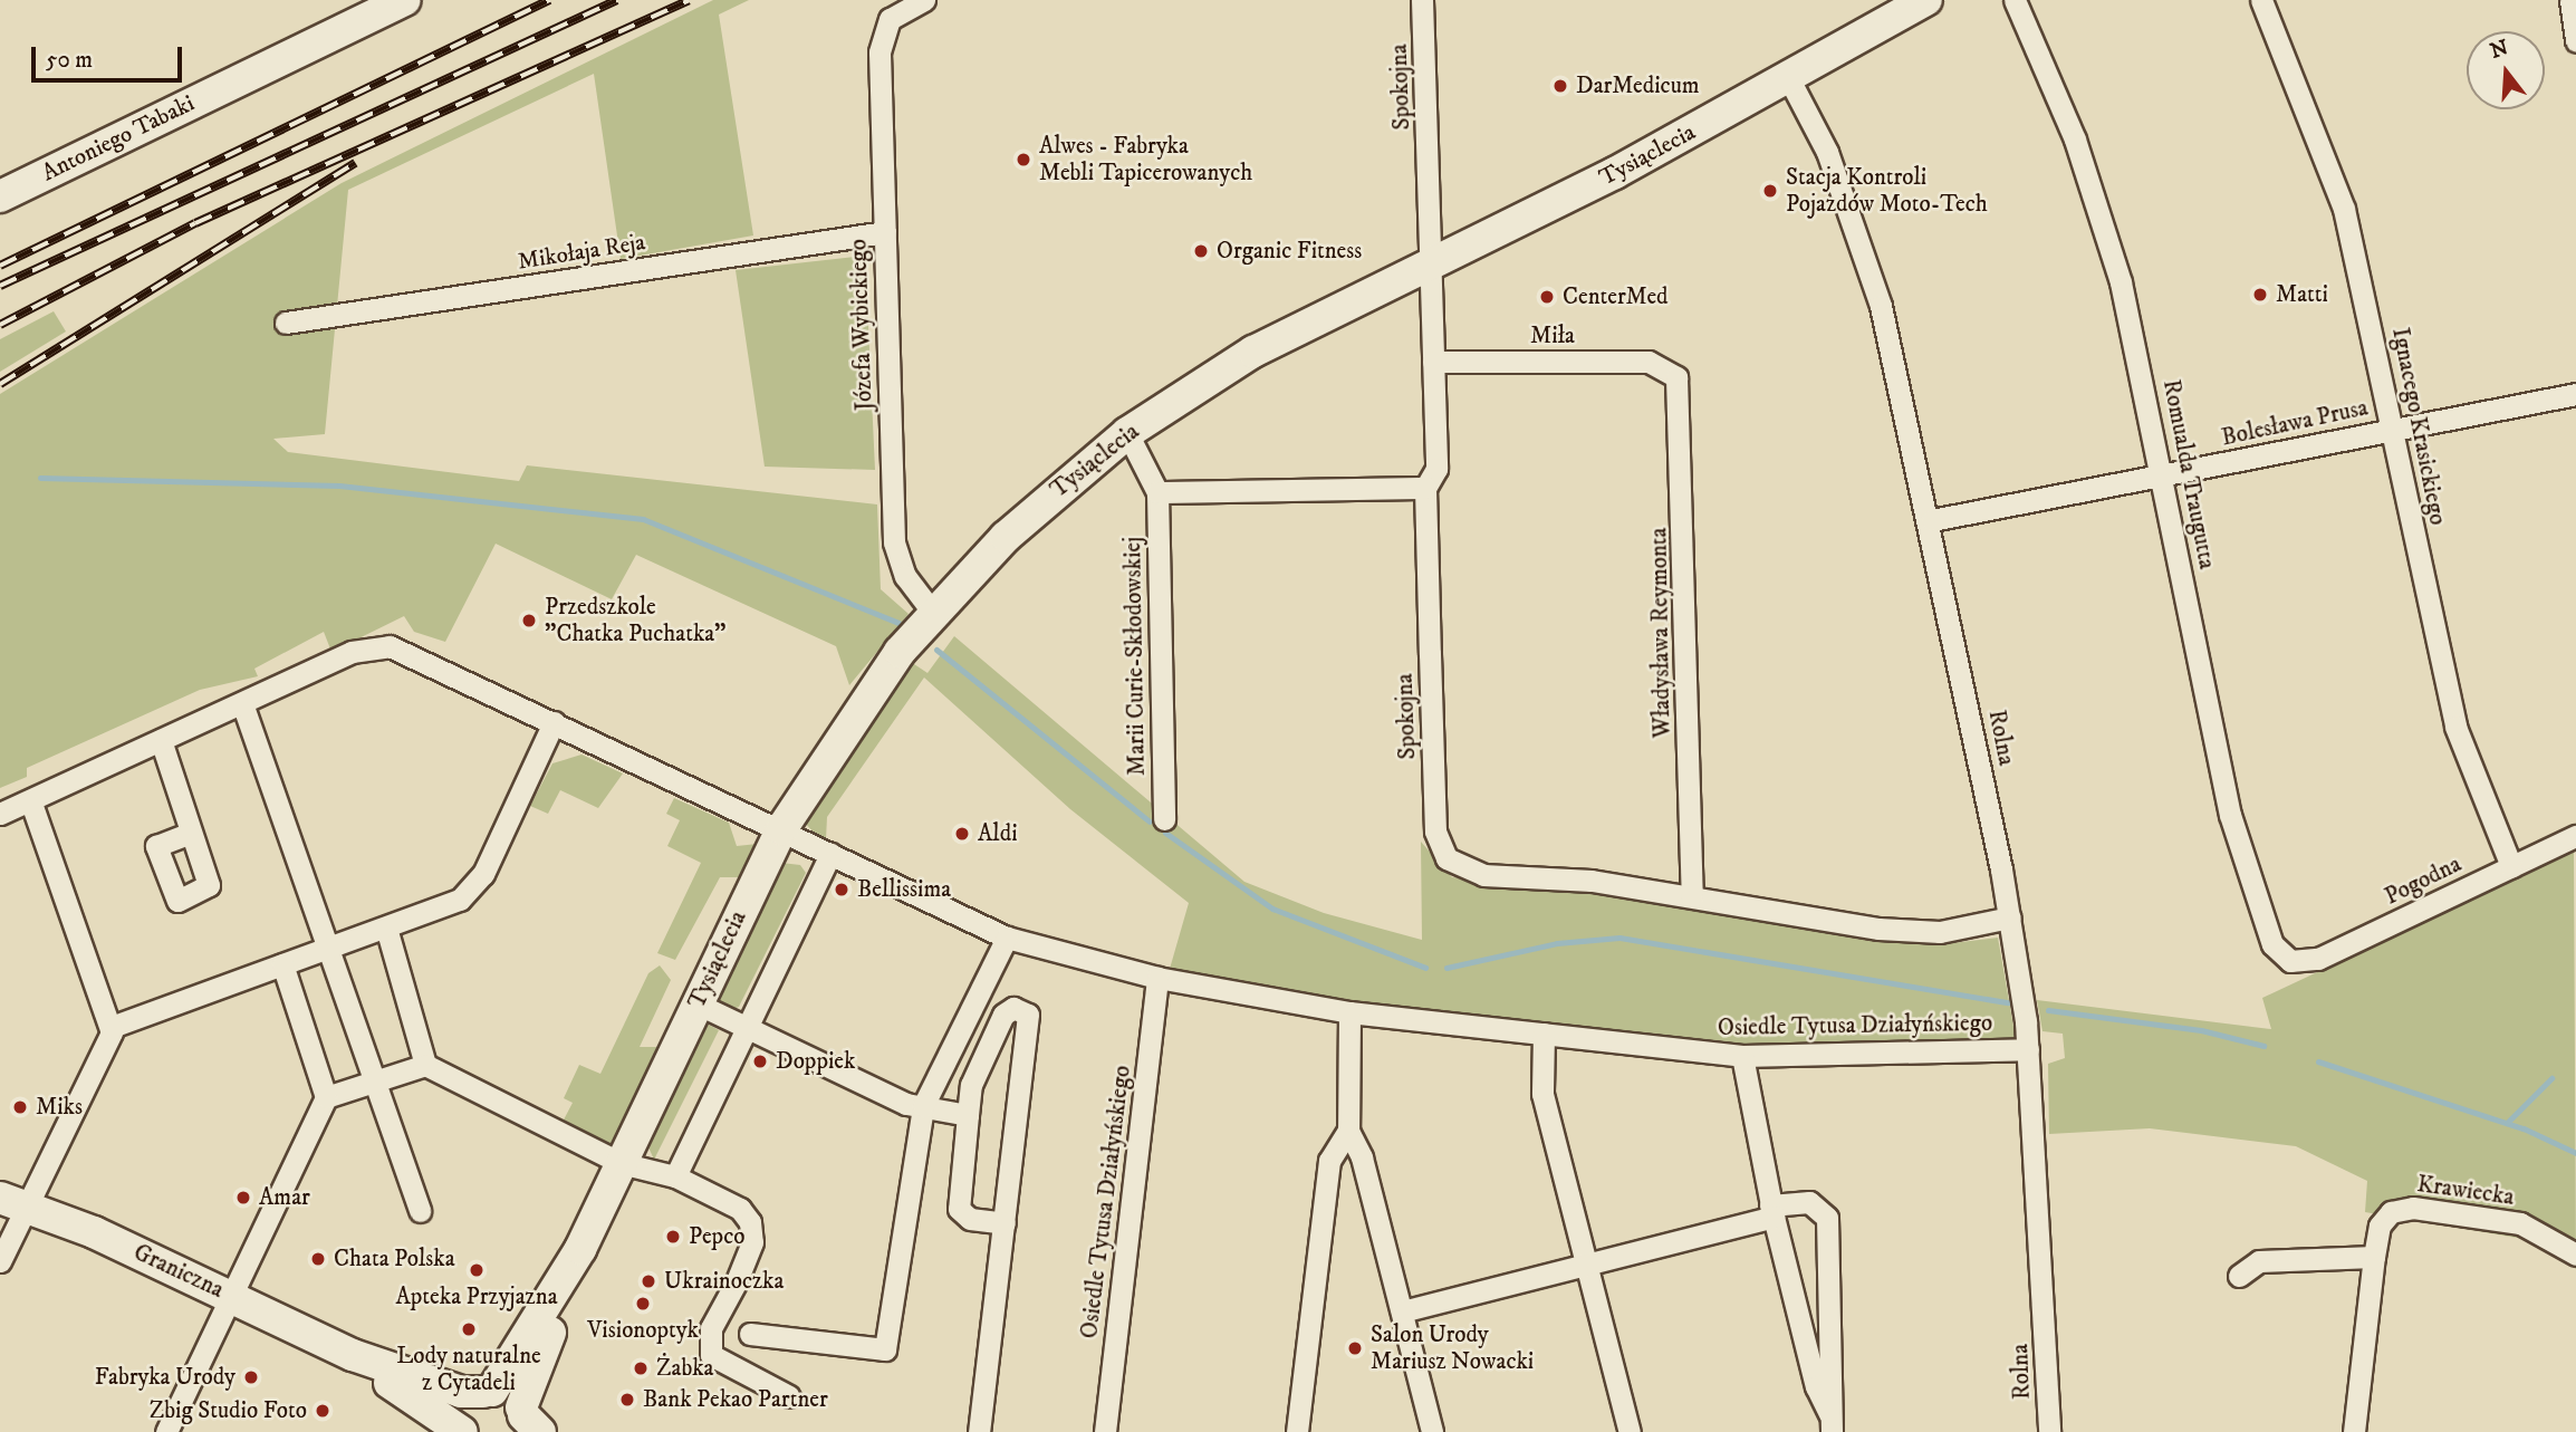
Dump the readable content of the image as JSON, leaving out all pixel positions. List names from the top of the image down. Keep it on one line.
{"streets":{"street":["Spokojna","Antoniego Tabaki","Tysiąclecia","Mikołaja Reja","Józefa Wybickiego","Miła","Bolesława Prusa","Ignacego Krasickiego","Romualda Traugutta","Władysława Reymonta","Marii Curie-Skłodowskiej","Rolna","Pogodna","Osiedle Tytusa Działyńskiego","Krawiecka","Graniczna"]},"crossings":[["Spokojna","Tysiąclecia"],["Spokojna","Miła"],["Spokojna","Władysława Reymonta"],["Spokojna","Rolna"],["Tysiąclecia","Józefa Wybickiego"],["Tysiąclecia","Marii Curie-Skłodowskiej"],["Tysiąclecia","Rolna"],["Tysiąclecia","Osiedle Tytusa Działyńskiego"],["Tysiąclecia","Graniczna"],["Mikołaja Reja","Józefa Wybickiego"],["Miła","Władysława Reymonta"],["Bolesława Prusa","Ignacego Krasickiego"],["Bolesława Prusa","Romualda Traugutta"],["Bolesława Prusa","Rolna"],["Ignacego Krasickiego","Pogodna"],["Romualda Traugutta","Pogodna"],["Rolna","Osiedle Tytusa Działyńskiego"]],"places":["DarMedicum","Alwes - Fabryka Mebli Tapicerowanych","Stacja Kontroli Pojazdów Moto-Tech","Organic Fitness","Matti","CenterMed","Przedszkole \"Chatka Puchatka\"","Aldi","Bellissima","Doppiek","Miks","Amar","Pepco","Chata Polska","Apteka Przyjazna","Ukrainoczka","Visionoptyk","Lody naturalne z Cytadeli","Salon Urody Mariusz Nowacki","Żabka","Fabryka Urody","Bank Pekao Partner","Zbig Studio Foto"],"scale_bar":"50 m","north":"top"}
